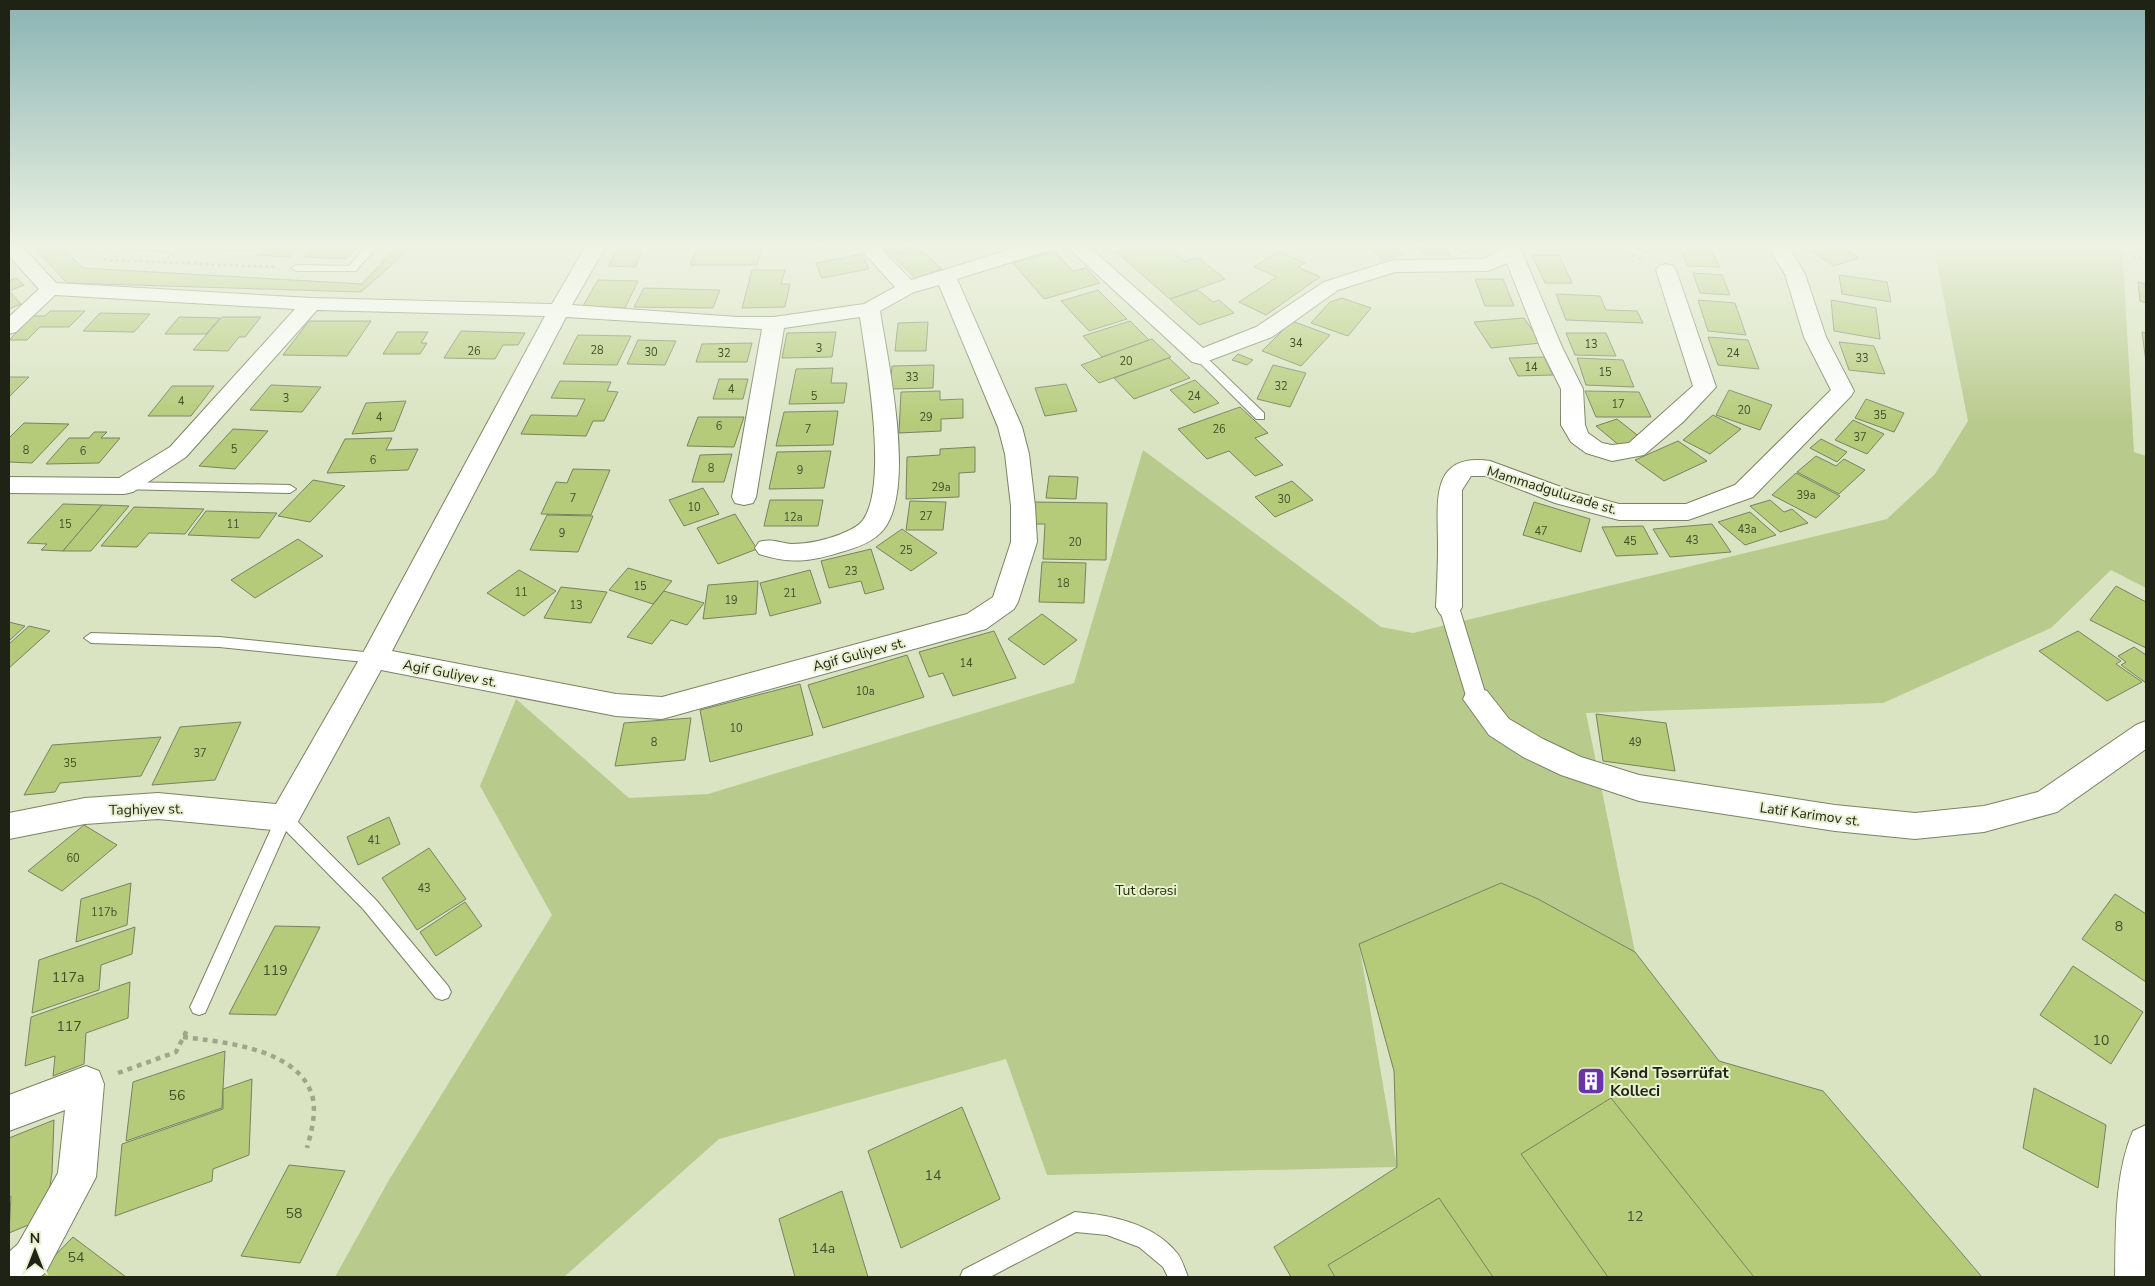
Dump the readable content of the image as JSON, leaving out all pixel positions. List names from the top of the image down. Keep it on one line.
{"streets":{"street":["Mammadguluzade st.","Agif Guliyev st.","Taghiyev st.","Latif Karimov st."]},"parks":["Tut dərəsi"],"places":{"building":["Kənd Təsərrüfat Kolleci"]},"house_numbers":["34","13","3","28","26","30","32","24","33","20","14","15","33","32","4","5","24","3","4","17","20","35","4","29","6","7","26","37","5","8","6","6","8","9","29a","39a","7","30","10","27","12a","15","11","43a","47","9","43","45","20","25","23","18","15","11","21","19","13","14","10a","10","8","49","37","35","41","60","43","117b","8","119","117a","117","10","56","14","58","12","14a","54"],"north":"top"}
